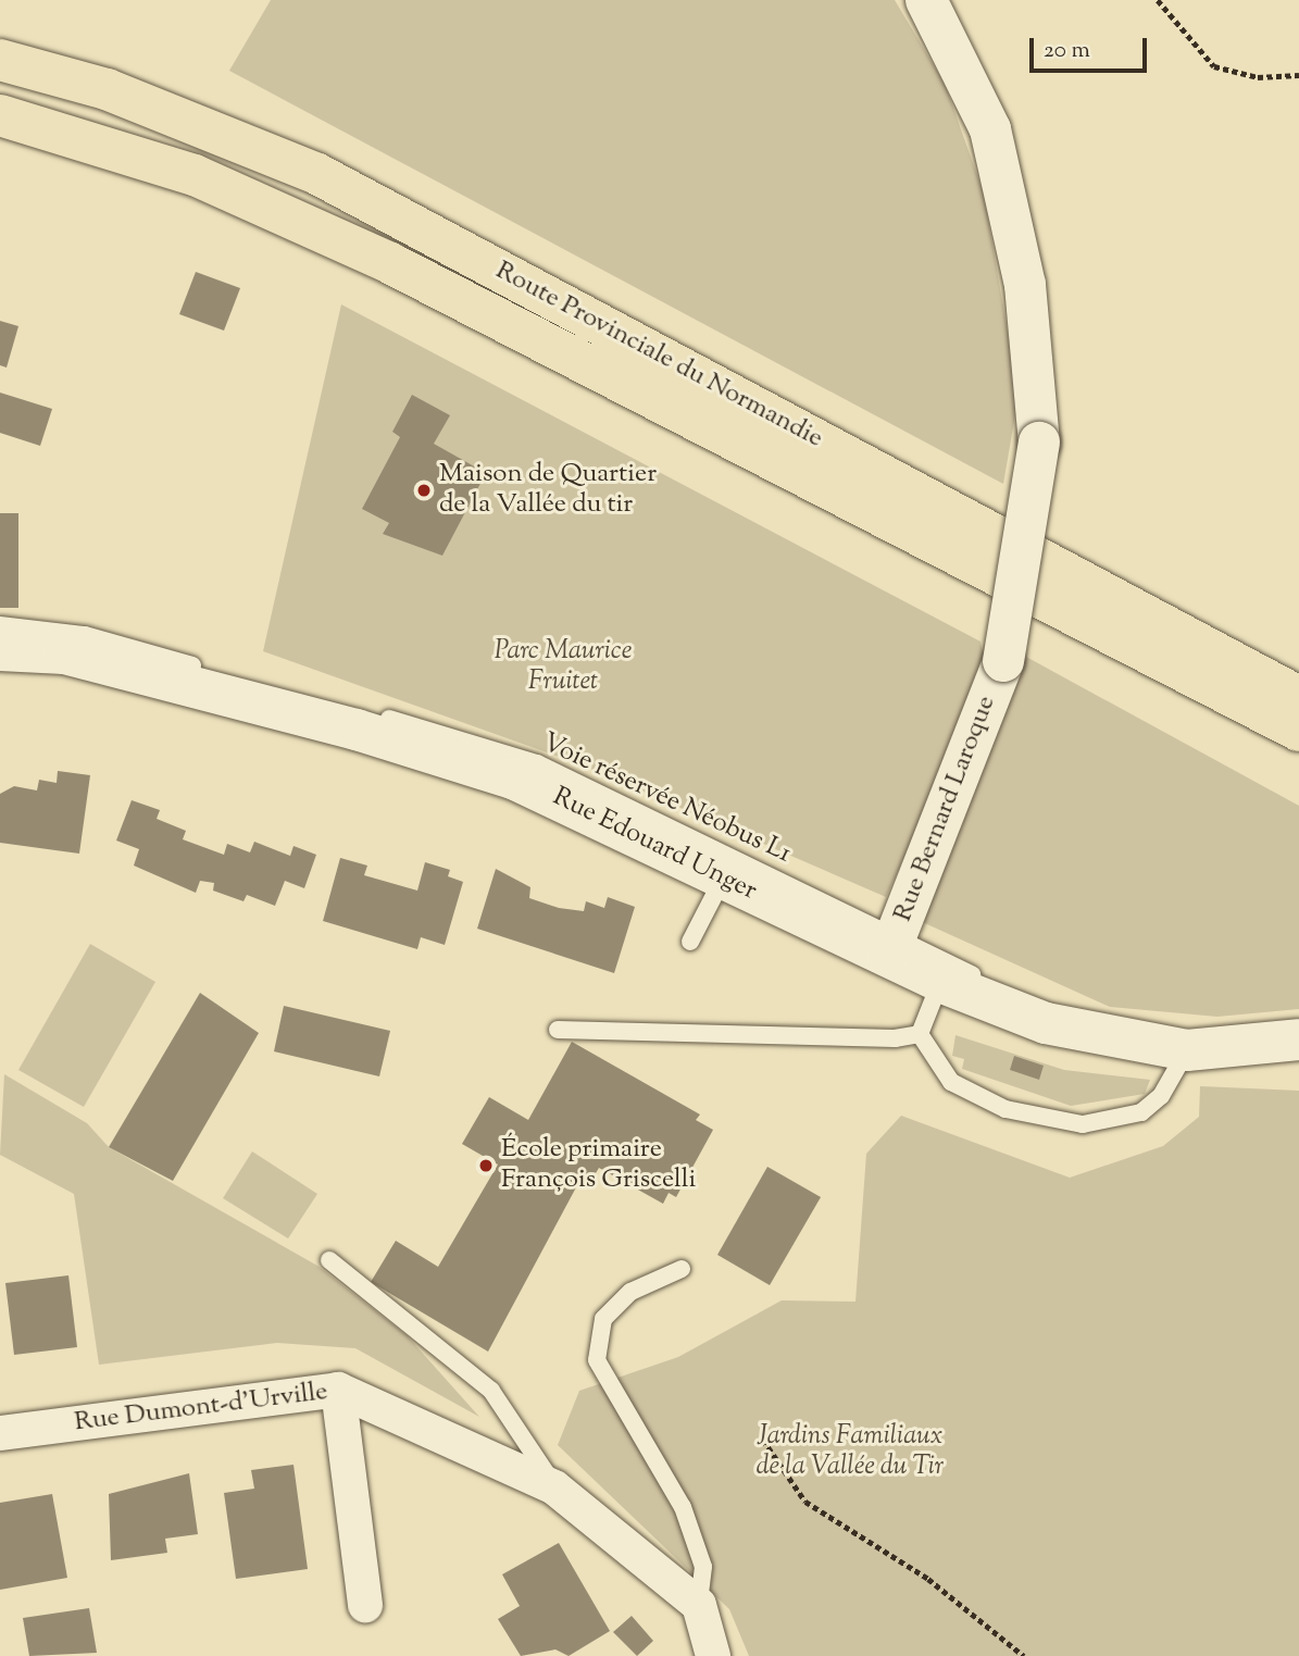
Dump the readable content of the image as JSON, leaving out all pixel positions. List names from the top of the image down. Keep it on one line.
{"streets":{"highway":["Route Provinciale du Normandie"],"street":["Rue Bernard Laroque","Rue Edouard Unger","Rue Dumont-d'Urville"],"lane":["Voie réservée Néobus L1"]},"crossings":[["Voie réservée Néobus L1","Rue Bernard Laroque"],["Voie réservée Néobus L1","Rue Edouard Unger"],["Rue Bernard Laroque","Rue Edouard Unger"]],"parks":["Parc Maurice Fruitet","Jardins Familiaux de la Vallée du Tir"],"places":["Maison de Quartier de la Vallée du tir","École primaire François Griscelli"],"scale_bar":"20 m"}
